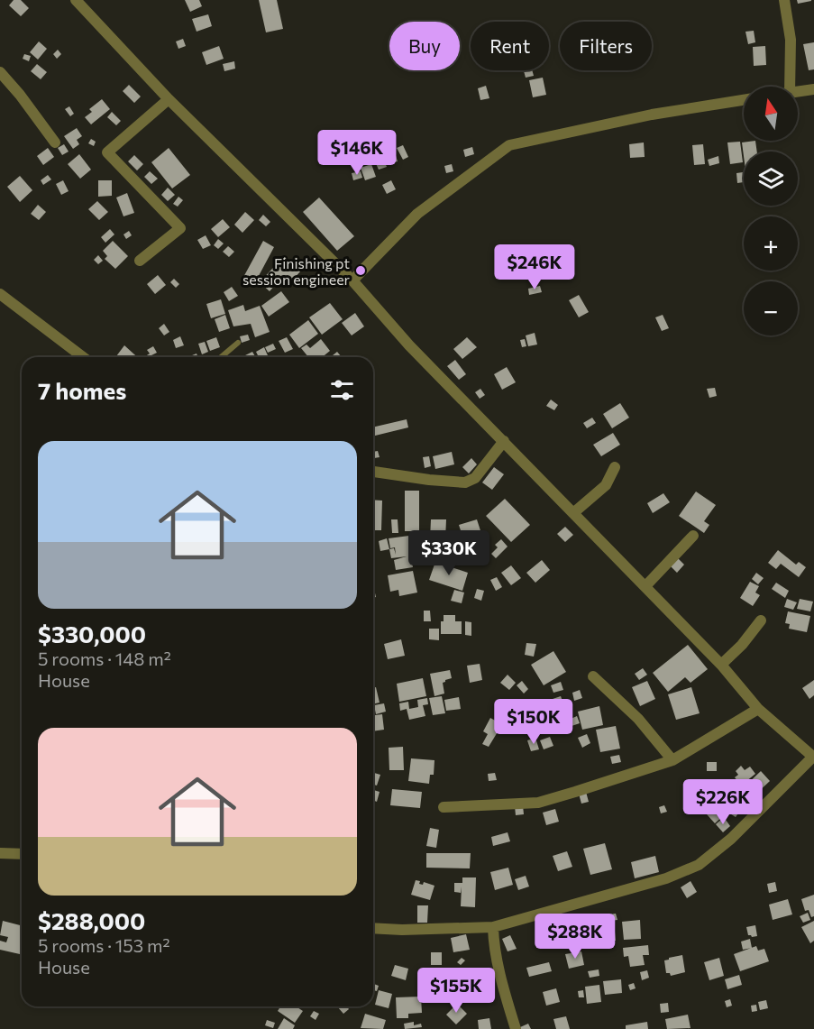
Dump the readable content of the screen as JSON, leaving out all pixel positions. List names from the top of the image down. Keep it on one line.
{"places":["Finishing pt session engineer"],"north":"top","page":{"chip":["Buy","Rent","Filters"],"map_buttons":["+","−"],"price":["$146K","$246K","$330K","$150K","$226K","$288K","$155K"],"heading":"7 homes","list":[{"name":"$330,000","note":"5 rooms · 148 m² · House"},{"name":"$288,000","note":"5 rooms · 153 m² · House"}]}}
